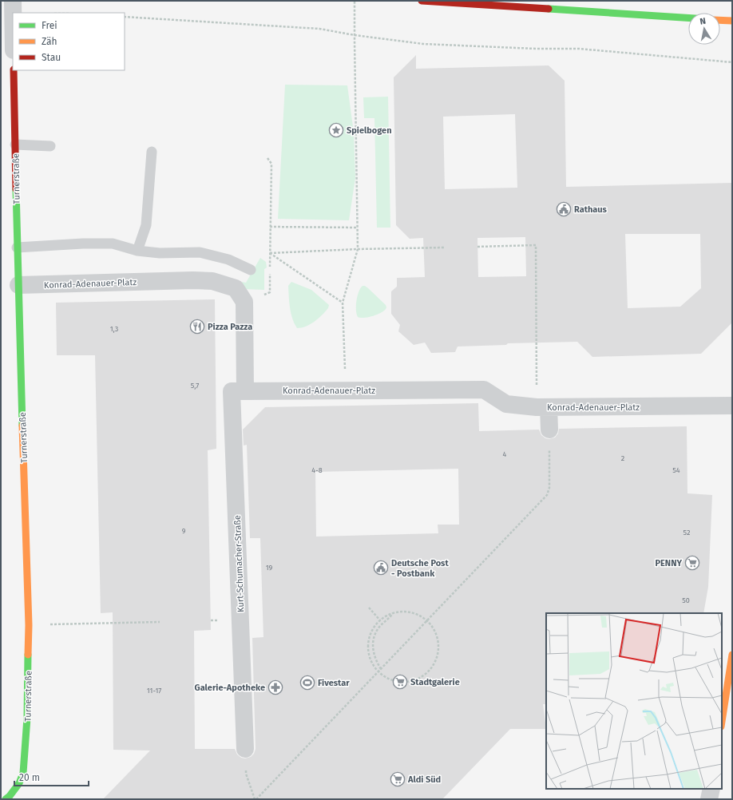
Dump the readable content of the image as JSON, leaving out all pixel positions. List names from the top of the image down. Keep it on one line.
{"streets":{"street":["Turnerstraße","Konrad-Adenauer-Platz","Kurt-Schumacher-Straße"]},"crossings":[["Turnerstraße","Konrad-Adenauer-Platz"],["Konrad-Adenauer-Platz","Kurt-Schumacher-Straße"]],"places":{"place":["Spielbogen"],"public building":["Rathaus","Deutsche Post - Postbank"],"restaurant":["Pizza Pazza"],"supermarket":["PENNY","Stadtgalerie","Aldi Süd"],"sports":["Fivestar"],"pharmacy":["Galerie-Apotheke"]},"house_numbers":["1,3","5,7","4","2","4-8","54","9","52","19","50","11-17"],"legend":["Frei","Zäh","Stau"],"scale_bar":"20 m","north":"top"}
